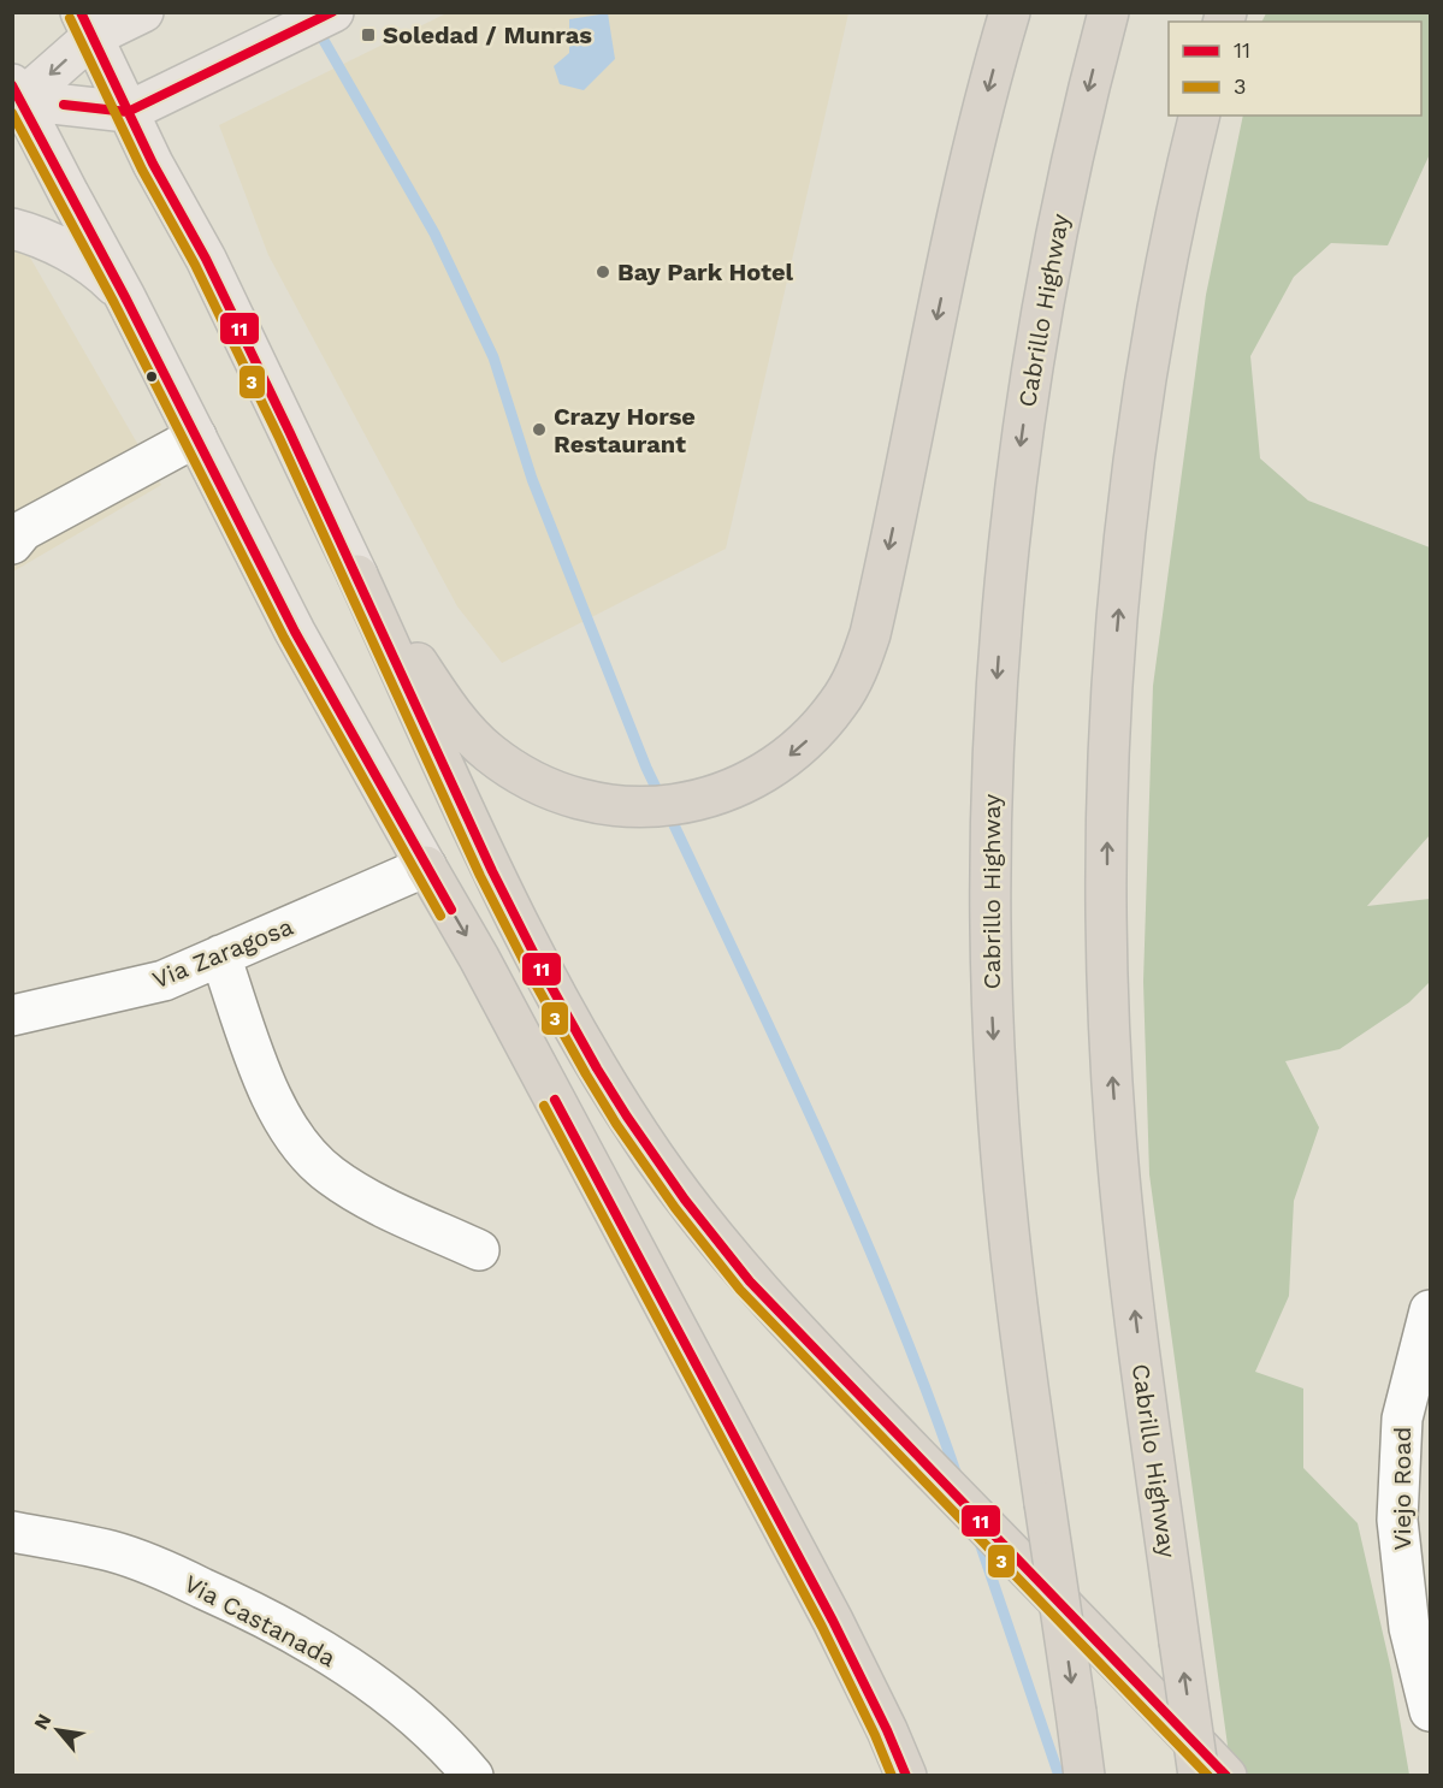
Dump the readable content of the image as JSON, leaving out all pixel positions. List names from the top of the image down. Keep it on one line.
{"streets":{"highway":["Cabrillo Highway"],"street":["Via Zaragosa","Viejo Road","Via Castanada"]},"places":{"transit":["Soledad / Munras"],"other":["Bay Park Hotel","Crazy Horse Restaurant"]},"lines":["transit line 11","transit line 3"],"legend":["11","3"],"north":"top left"}
